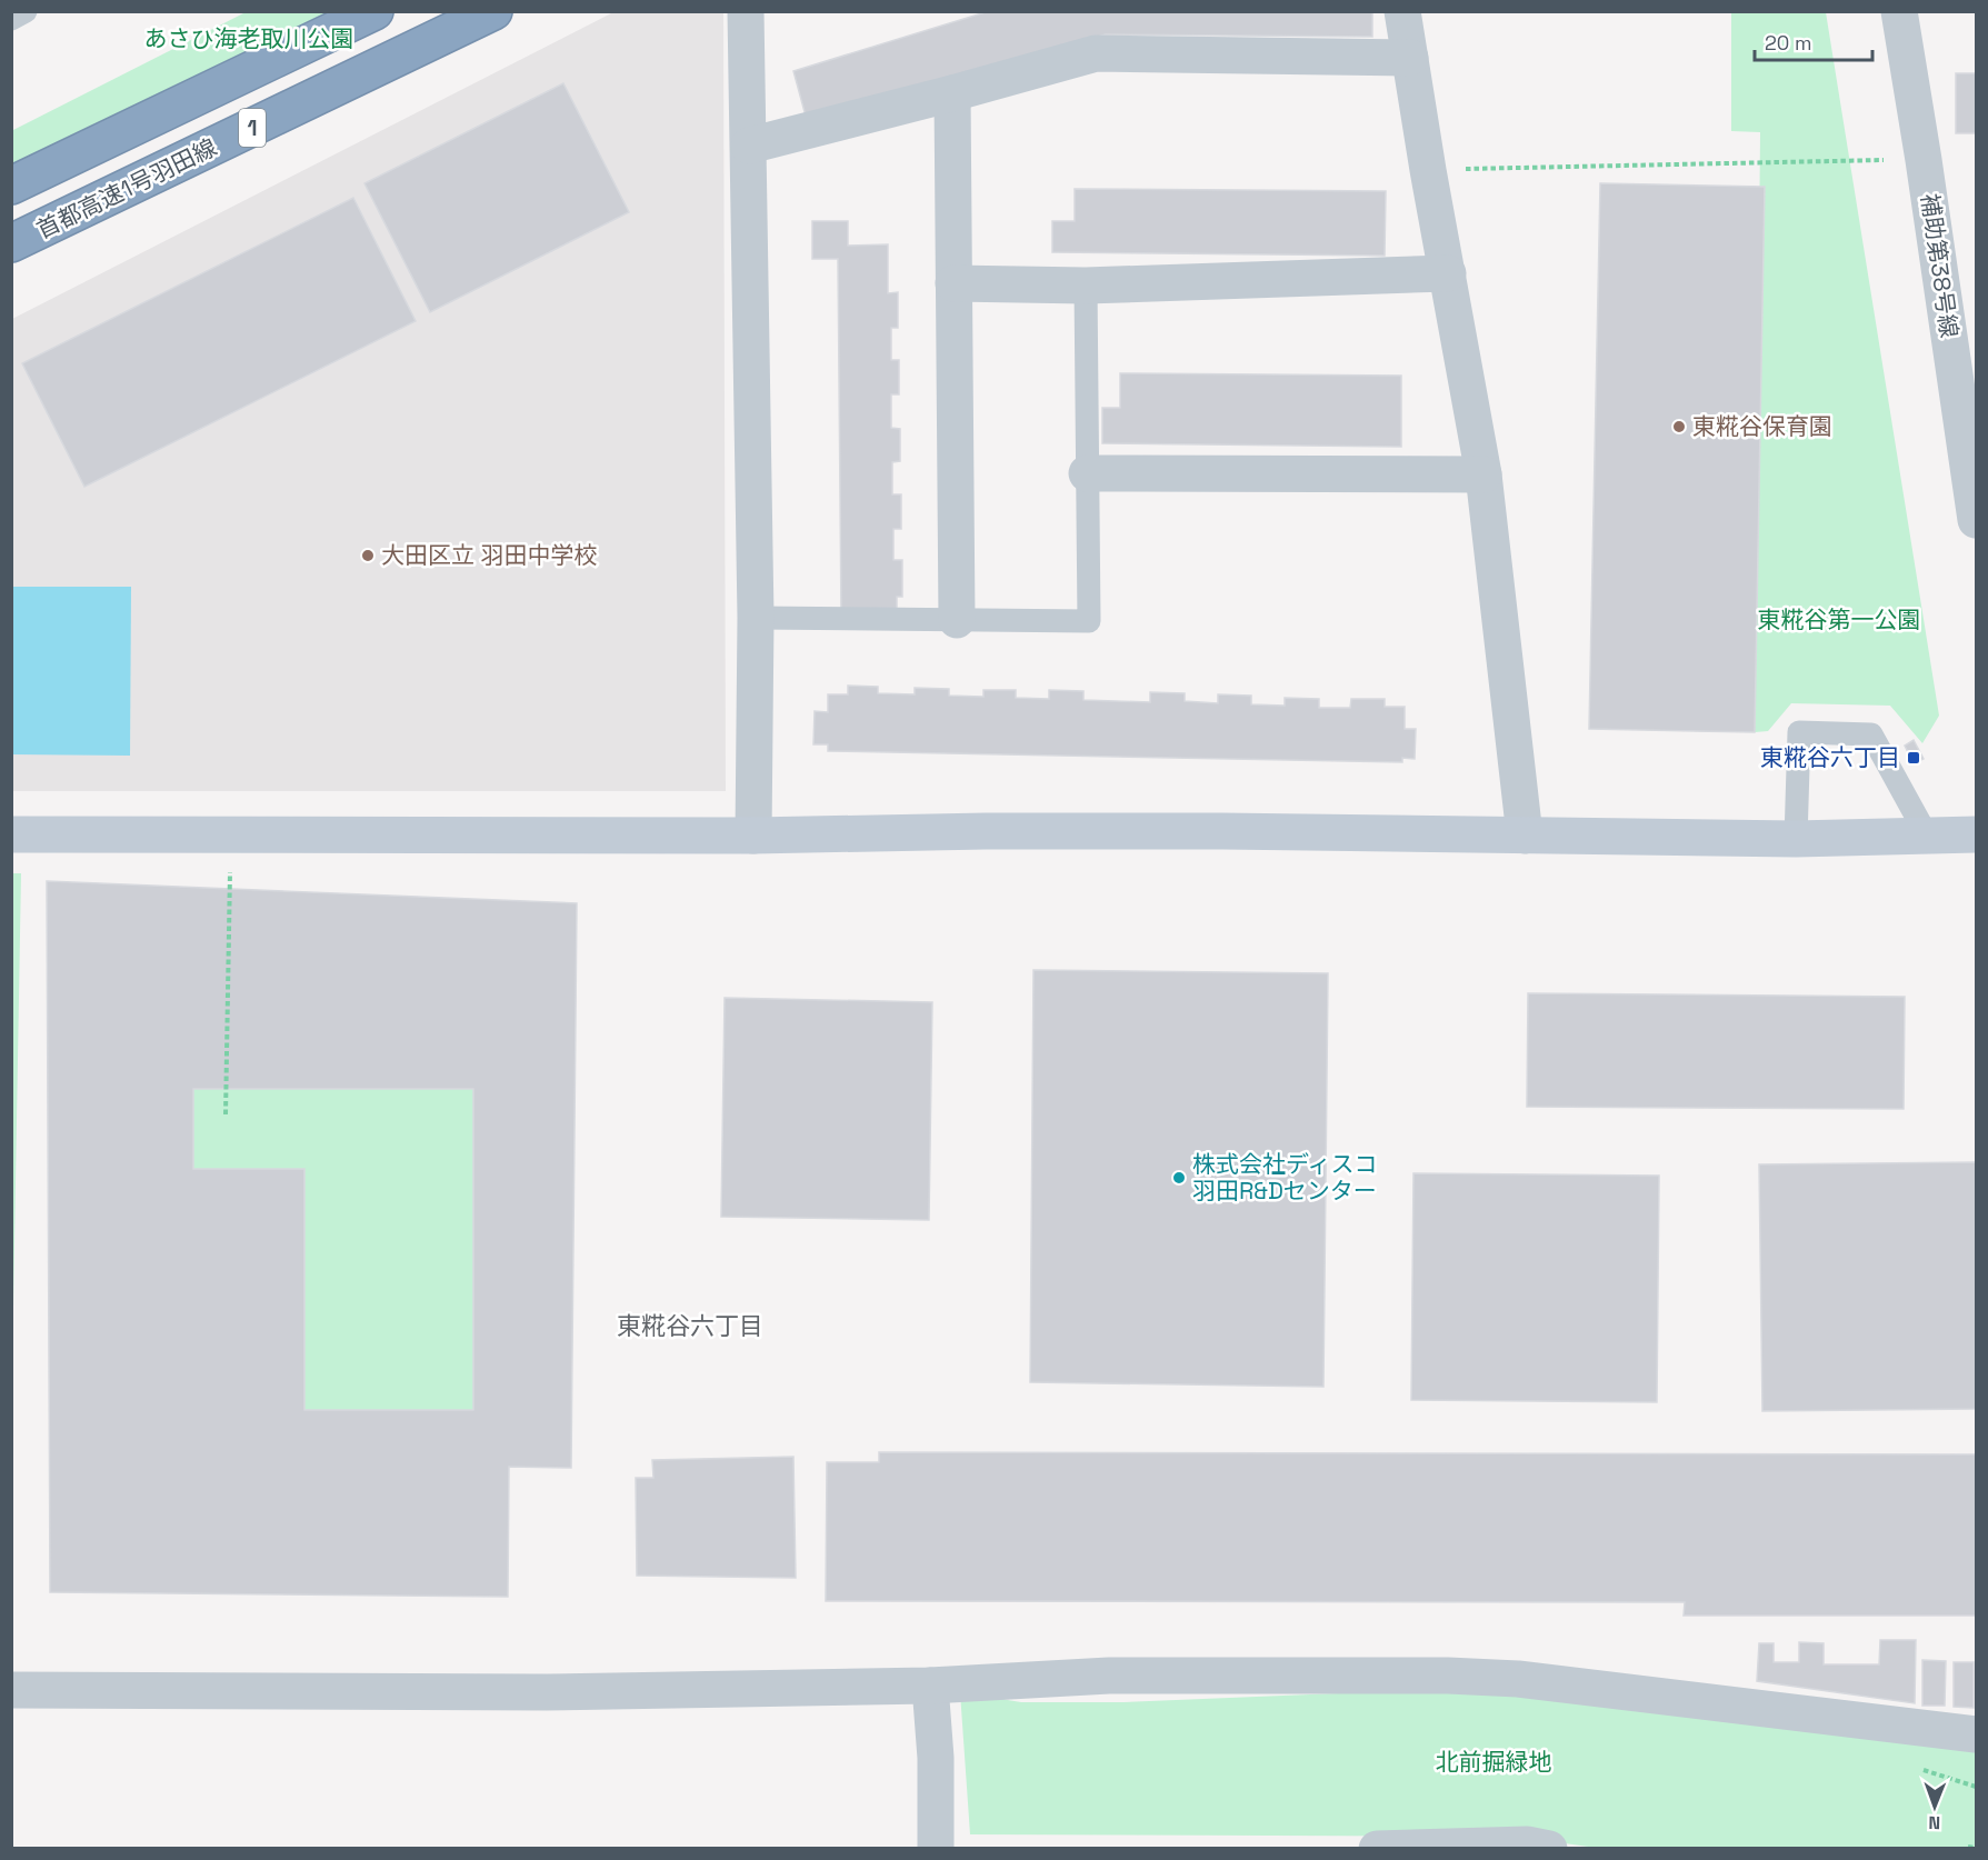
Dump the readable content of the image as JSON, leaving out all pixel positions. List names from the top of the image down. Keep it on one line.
{"streets":{"highway":["1","首都高速1号羽田線"],"street":["補助第38号線"]},"districts":["東糀谷六丁目"],"parks":["あさひ海老取川公園","東糀谷第一公園","北前掘緑地"],"places":{"other":["東糀谷保育園","大田区立 羽田中学校","株式会社ディスコ 羽田R&Dセンター"],"transit":["東糀谷六丁目"]},"scale_bar":"20 m","north":"bottom"}
